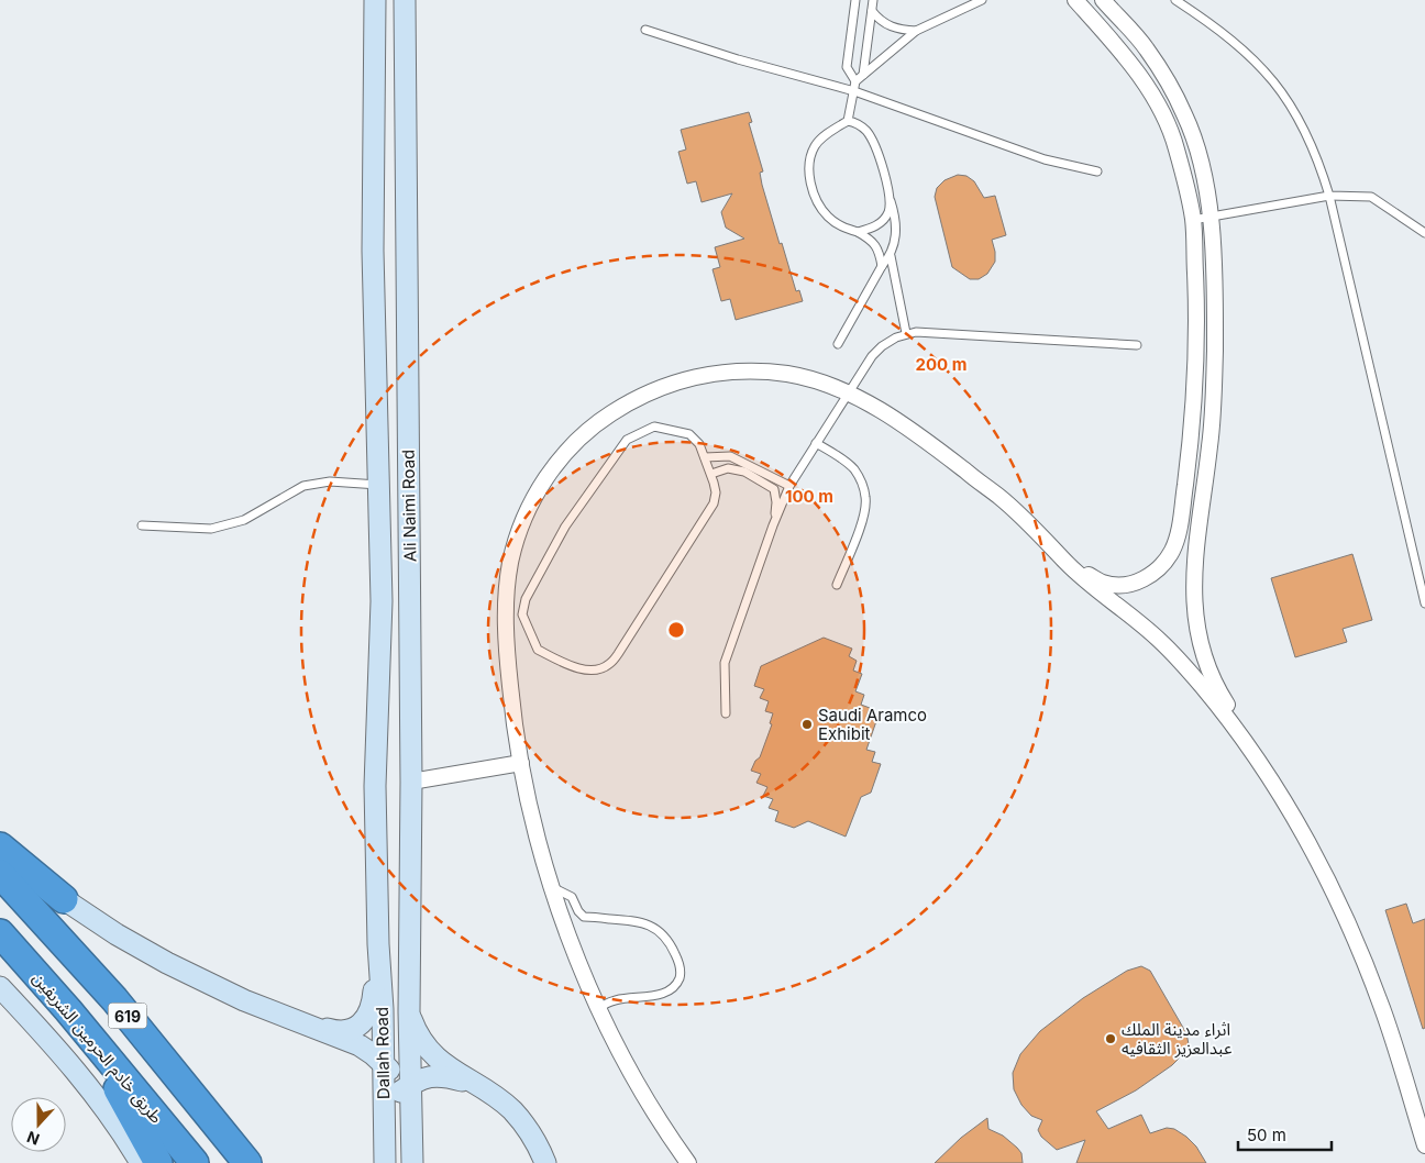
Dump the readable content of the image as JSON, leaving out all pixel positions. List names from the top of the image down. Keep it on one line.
{"streets":{"highway":["619","طريق خادم الحرمين الشريفين"],"main road":["Ali Naimi Road","Dallah Road"]},"crossings":[["Ali Naimi Road","Dallah Road"]],"places":["Saudi Aramco Exhibit","اثراء مدينة الملك عبدالعزيز الثقافيه"],"scale_bar":"50 m","north":"bottom","rings":["200 m","100 m"]}
